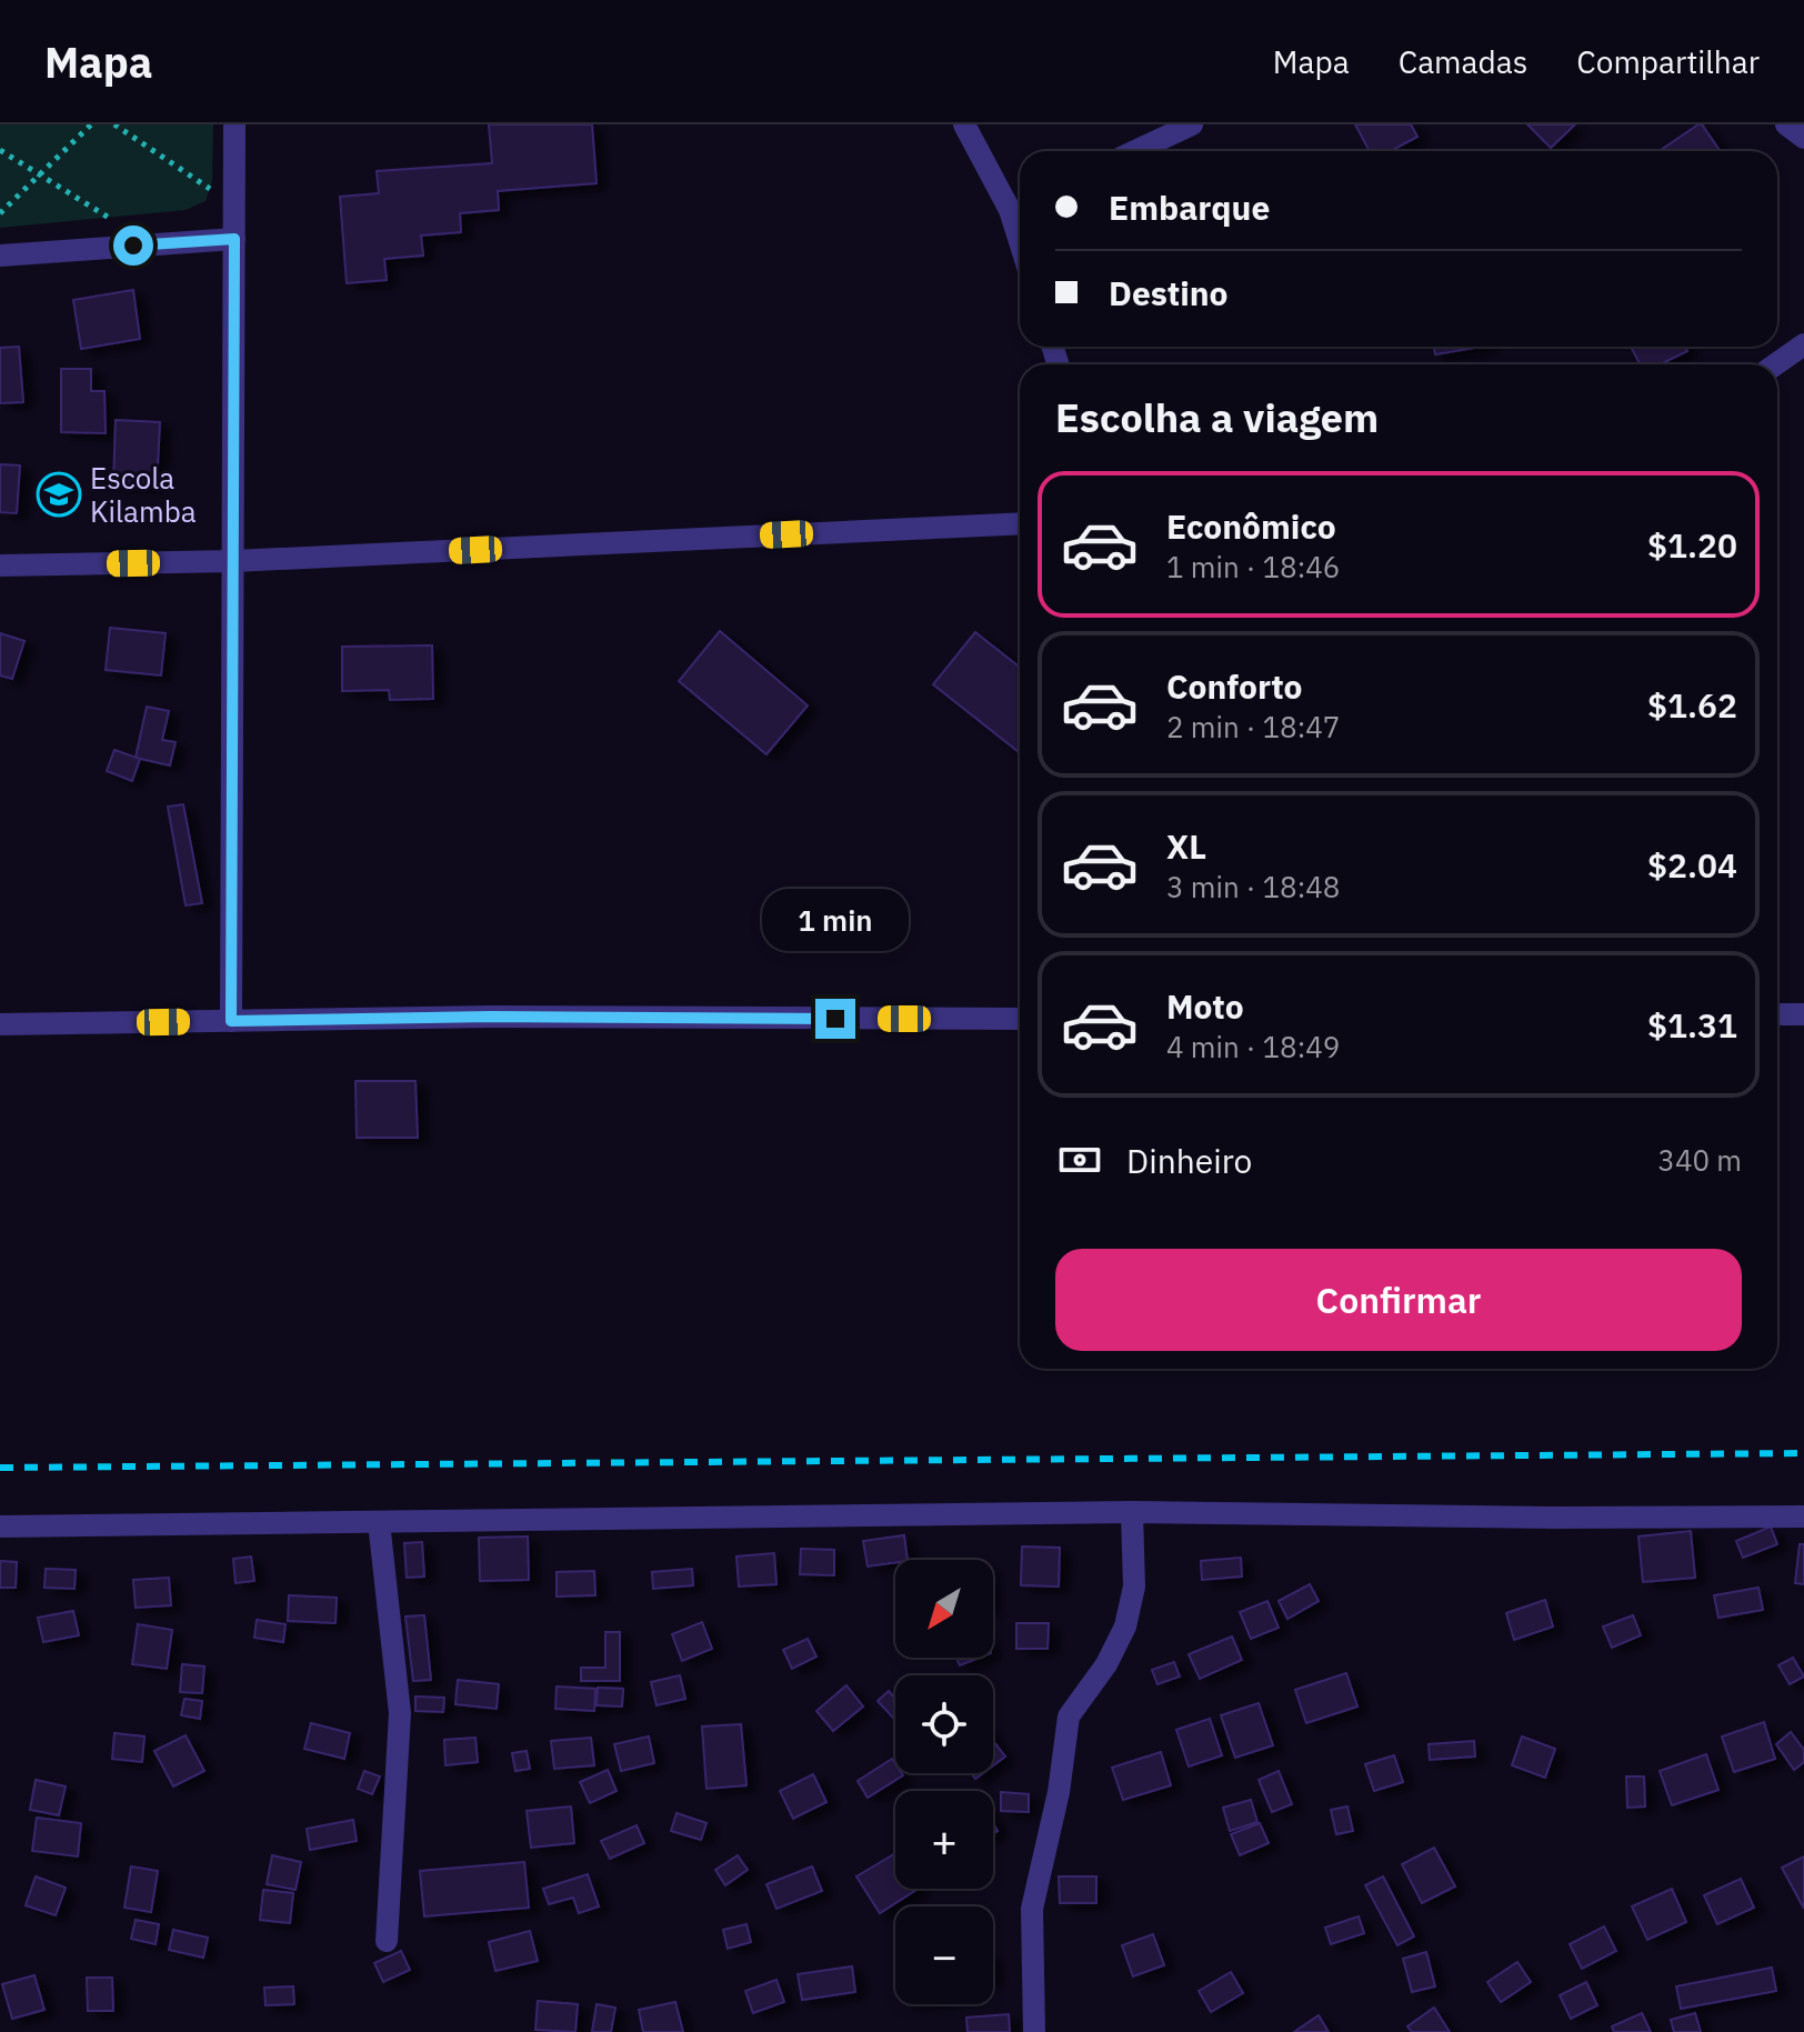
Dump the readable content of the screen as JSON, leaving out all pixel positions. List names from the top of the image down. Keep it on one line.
{"places":{"school or university":["Escola Kilamba"]},"north":"bottom left","page":{"header":"Mapa","nav":["Mapa","Camadas","Compartilhar"],"banner":["Embarque","Destino"],"heading":"Escolha a viagem","list":[{"name":"Econômico","note":"1 min · 18:46","value":"$1.20"},{"name":"Conforto","note":"2 min · 18:47","value":"$1.62"},{"name":"XL","note":"3 min · 18:48","value":"$2.04"},{"name":"Moto","note":"4 min · 18:49","value":"$1.31"}],"bubble":"1 min","pay":["Dinheiro","340 m"],"buttons":"Confirmar","map_buttons":["+","−"]}}
